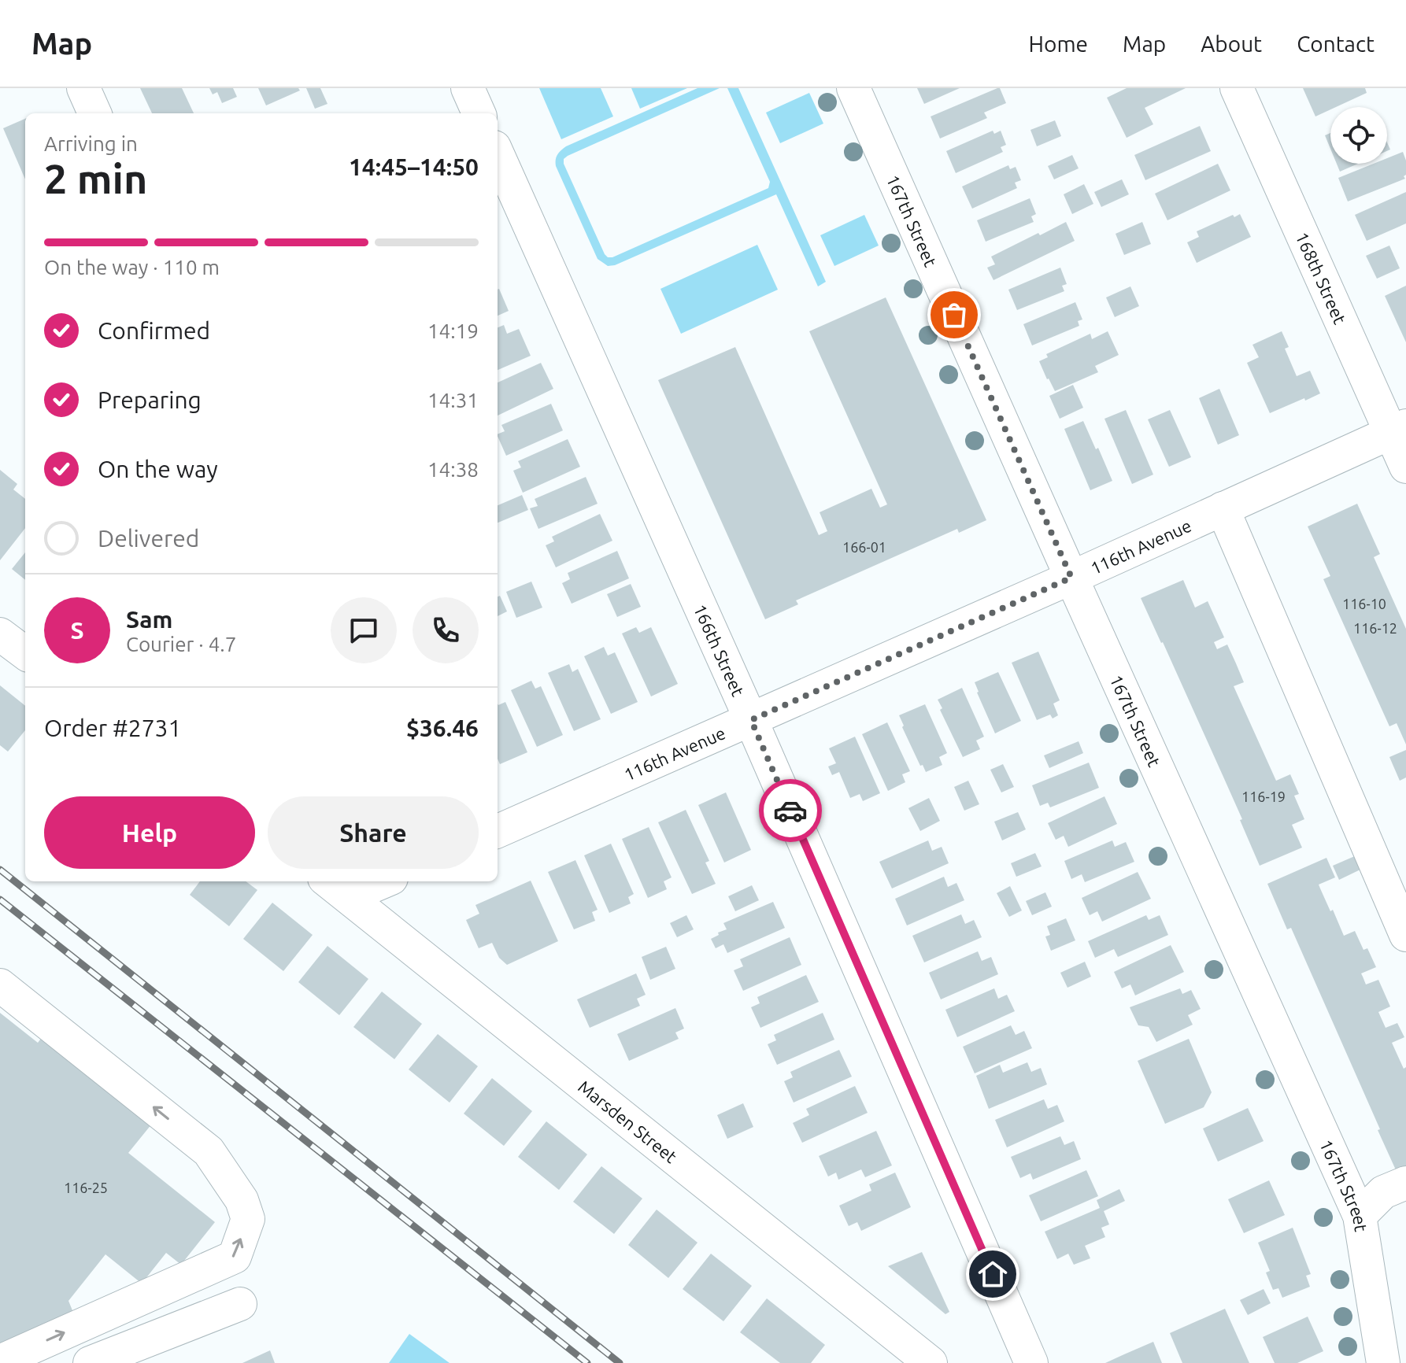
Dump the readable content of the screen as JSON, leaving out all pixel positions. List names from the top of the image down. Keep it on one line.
{"streets":{"street":["167th Street","168th Street","116th Avenue","166th Street","Marsden Street"]},"crossings":[["167th Street","116th Avenue"],["168th Street","116th Avenue"],["116th Avenue","166th Street"]],"house_numbers":["166-01","116-10","116-12","116-19","116-25"],"page":{"header":"Map","nav":["Home","Map","About","Contact"],"heading":["2 min","Arriving in","14:45–14:50"],"panel":["Sam","Courier · 4.7","Order #2731","$36.46"],"bar":"On the way · 110 m","list":[["Confirmed","14:19"],["Preparing","14:31"],["On the way","14:38"],"Delivered"],"round":"S","buttons":["Help","Share"]}}
